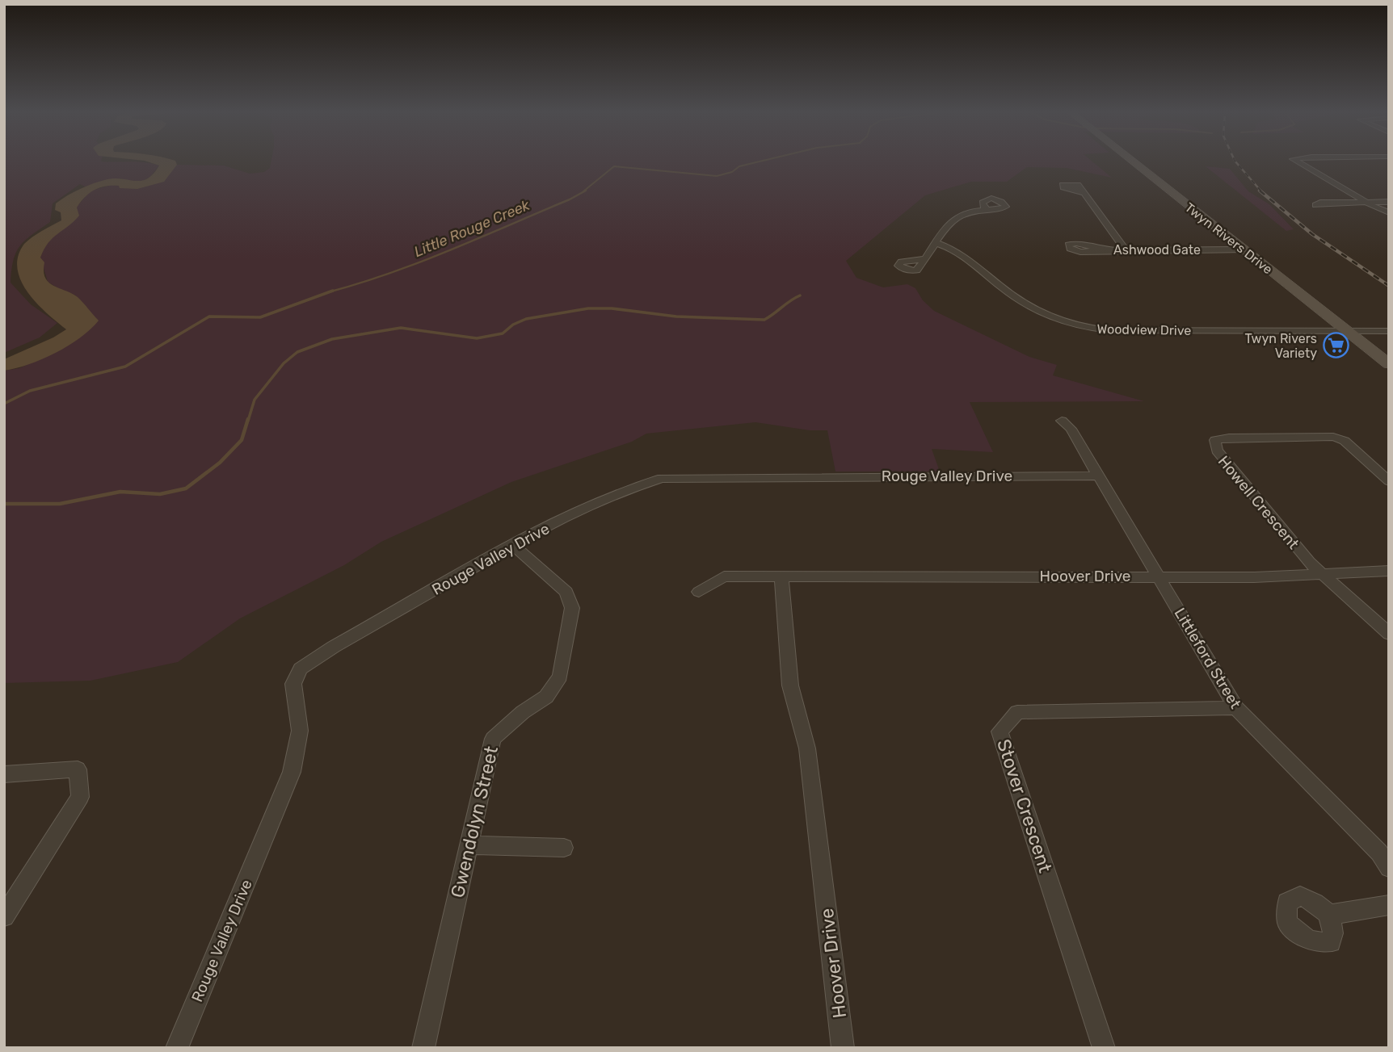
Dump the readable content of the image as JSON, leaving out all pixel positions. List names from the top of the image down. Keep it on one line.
{"streets":{"street":["Twyn Rivers Drive","Ashwood Gate","Woodview Drive","Rouge Valley Drive","Howell Crescent","Hoover Drive","Littleford Street","Stover Crescent","Gwendolyn Street"]},"crossings":[["Twyn Rivers Drive","Ashwood Gate"],["Twyn Rivers Drive","Woodview Drive"],["Rouge Valley Drive","Littleford Street"],["Rouge Valley Drive","Gwendolyn Street"],["Howell Crescent","Hoover Drive"],["Hoover Drive","Littleford Street"],["Littleford Street","Stover Crescent"]],"water":["Little Rouge Creek"],"places":{"supermarket":["Twyn Rivers Variety"]}}
